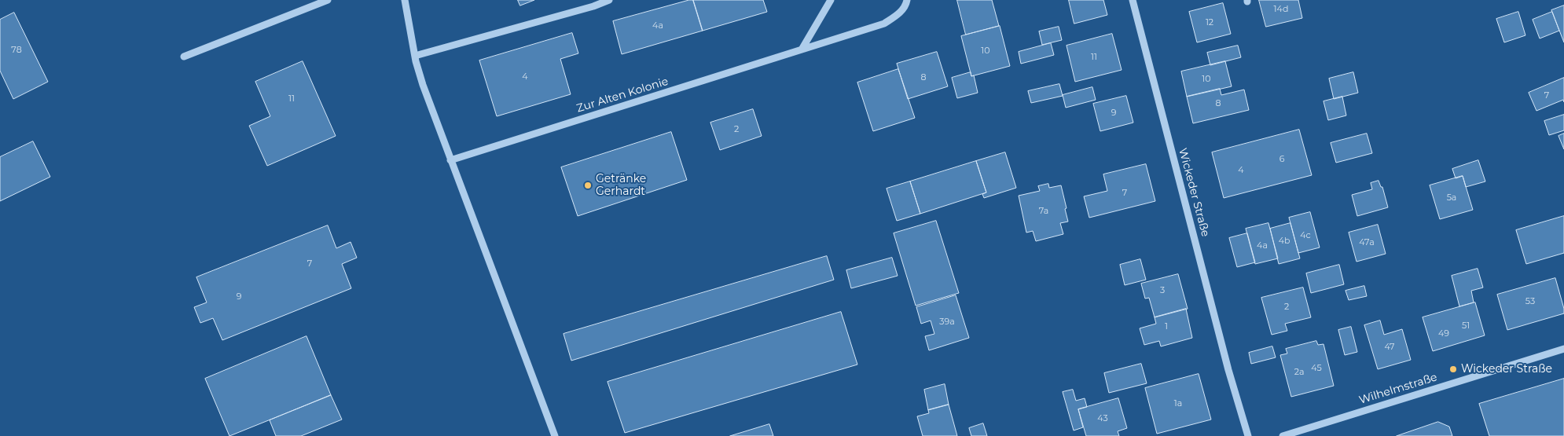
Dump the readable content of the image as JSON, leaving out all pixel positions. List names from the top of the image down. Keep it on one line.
{"streets":{"street":["Zur Alten Kolonie","Wickeder Straße","Wilhelmstraße"]},"places":["Getränke Gerhardt","Wickeder Straße"],"house_numbers":["14d","12","4a","78","10","11","4","8","10","7","11","8","9","2","6","4","7","5a","7a","4c","4b","47a","4a","7","3","9","53","2","39a","51","1","49","47","45","2a","1a","43"]}
